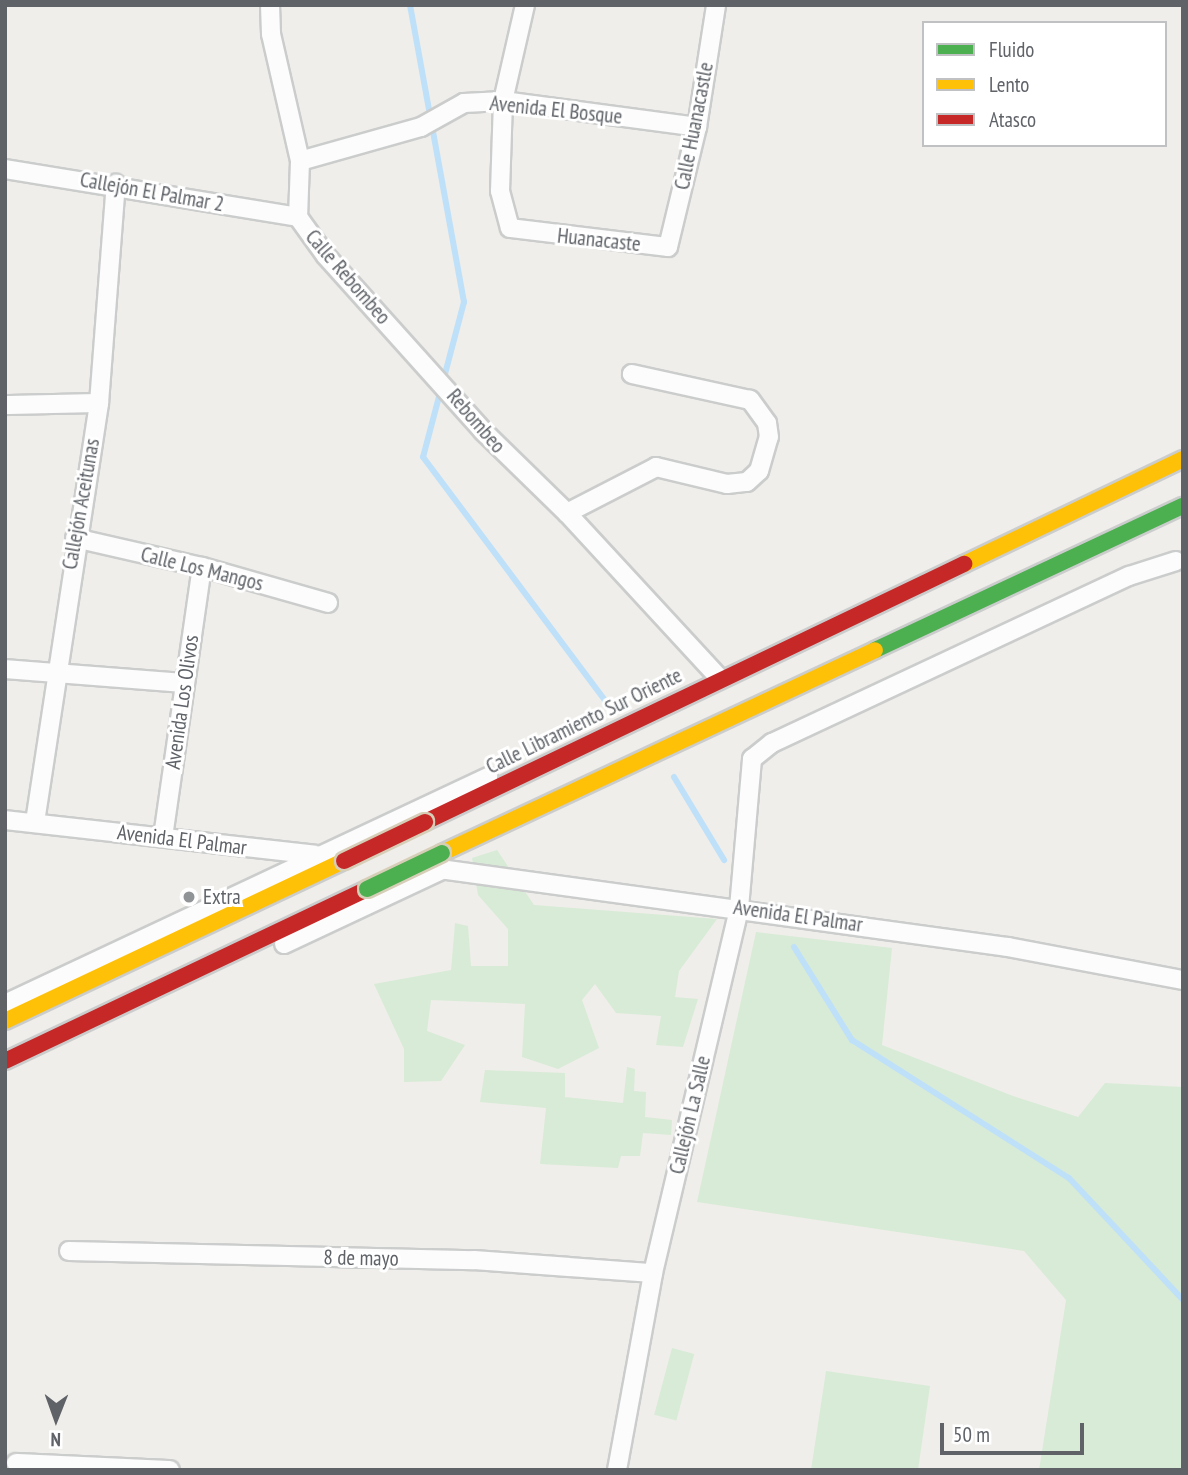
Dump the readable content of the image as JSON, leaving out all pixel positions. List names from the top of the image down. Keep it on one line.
{"streets":{"main road":["Calle Libramiento Sur Oriente"],"street":["Avenida El Bosque","Calle Huanacastle","Callejón El Palmar 2","Huanacaste","Calle Rebombeo","Rebombeo","Callejón Aceitunas","Calle Los Mangos","Avenida Los Olivos","Avenida El Palmar","Callejón La Salle","8 de mayo"]},"crossings":[["Avenida El Bosque","Calle Huanacastle"],["Avenida El Bosque","Huanacaste"],["Avenida El Bosque","Calle Rebombeo"],["Calle Huanacastle","Huanacaste"],["Callejón El Palmar 2","Calle Rebombeo"],["Callejón El Palmar 2","Callejón Aceitunas"],["Calle Rebombeo","Rebombeo"],["Callejón Aceitunas","Calle Los Mangos"],["Callejón Aceitunas","Avenida El Palmar"],["Calle Los Mangos","Avenida Los Olivos"],["Avenida Los Olivos","Avenida El Palmar"],["Avenida El Palmar","Callejón La Salle"],["Callejón La Salle","8 de mayo"]],"places":["Extra"],"legend":["Fluido","Lento","Atasco"],"scale_bar":"50 m","north":"bottom"}
